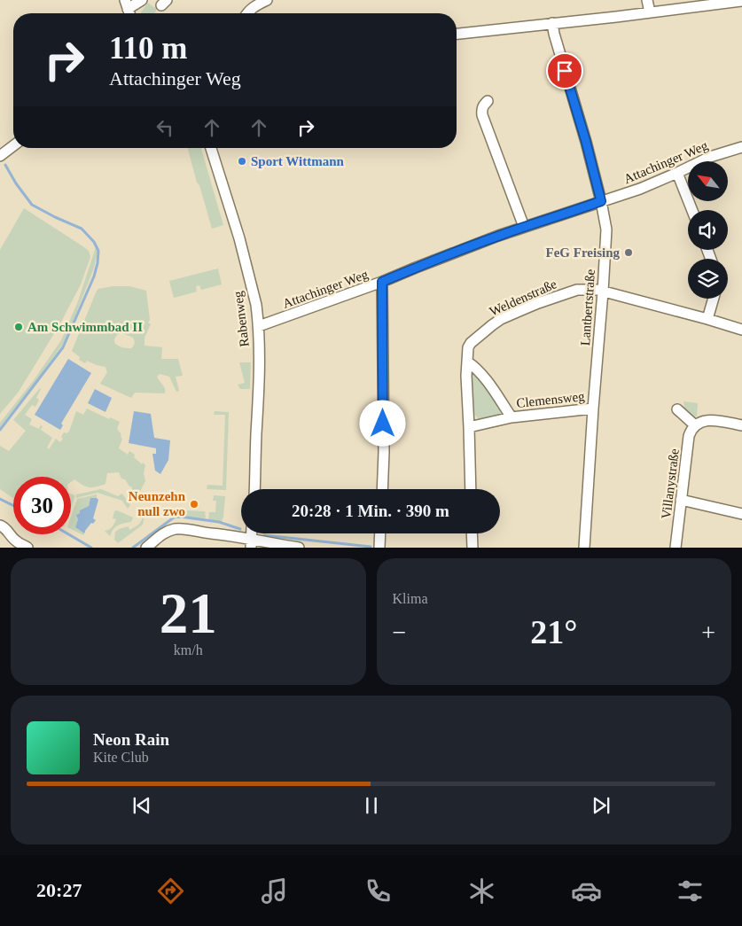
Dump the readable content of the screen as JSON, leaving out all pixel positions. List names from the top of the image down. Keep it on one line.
{"streets":{"street":["Attachinger Weg","Weldenstraße","Lantbertstraße","Rabenweg","Clemensweg","Villanystraße"]},"crossings":[["Attachinger Weg","Lantbertstraße"],["Attachinger Weg","Rabenweg"],["Weldenstraße","Lantbertstraße"],["Weldenstraße","Clemensweg"],["Lantbertstraße","Clemensweg"]],"places":["Sport Wittmann","FeG Freising","Am Schwimmbad II","Neunzehn null zwo"],"north":"top left","page":{"turn":["110 m","Attachinger Weg"],"limit":"30","trip":"20:28 · 1 Min. · 390 m","tile":[["21","km/h"],"Klima"],"heat":["−","21°","+"],"song":["Neon Rain","Kite Club"],"tabs":"20:27"}}
